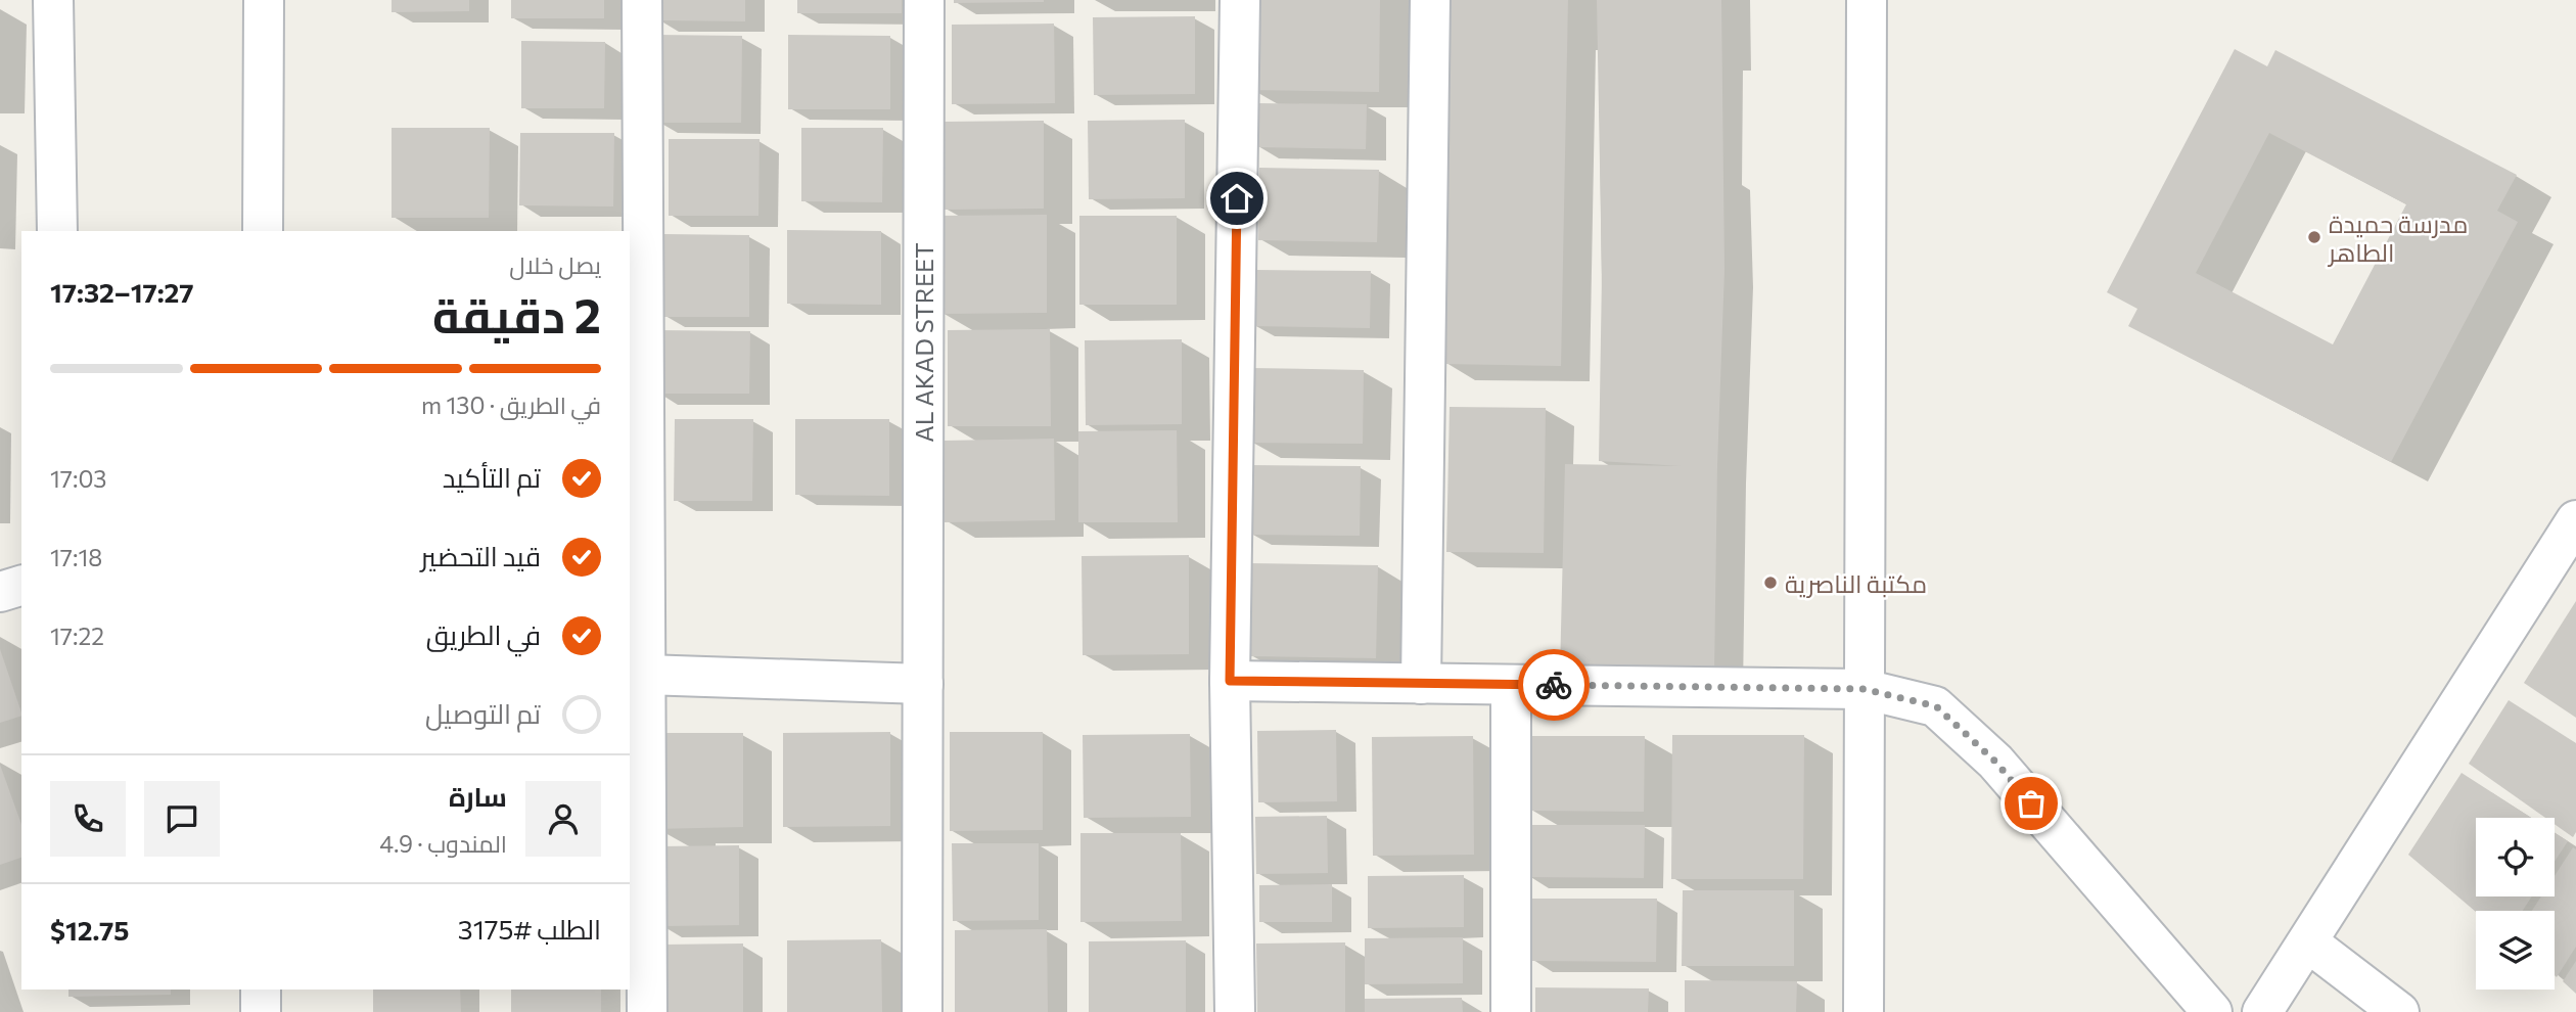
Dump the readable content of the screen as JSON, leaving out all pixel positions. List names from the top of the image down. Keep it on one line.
{"streets":{"street":["AL AKAD STREET"]},"places":["مدرسة حميدة الطاهر","مكتبة الناصرية"],"page":{"heading":["2 دقيقة","يصل خلال","17:27–17:32"],"panel":["سارة","المندوب · 4.9","الطلب #3175","$12.75"],"bar":"في الطريق · 130 m","list":[["تم التأكيد","17:03"],["قيد التحضير","17:18"],["في الطريق","17:22"],"تم التوصيل"]}}
